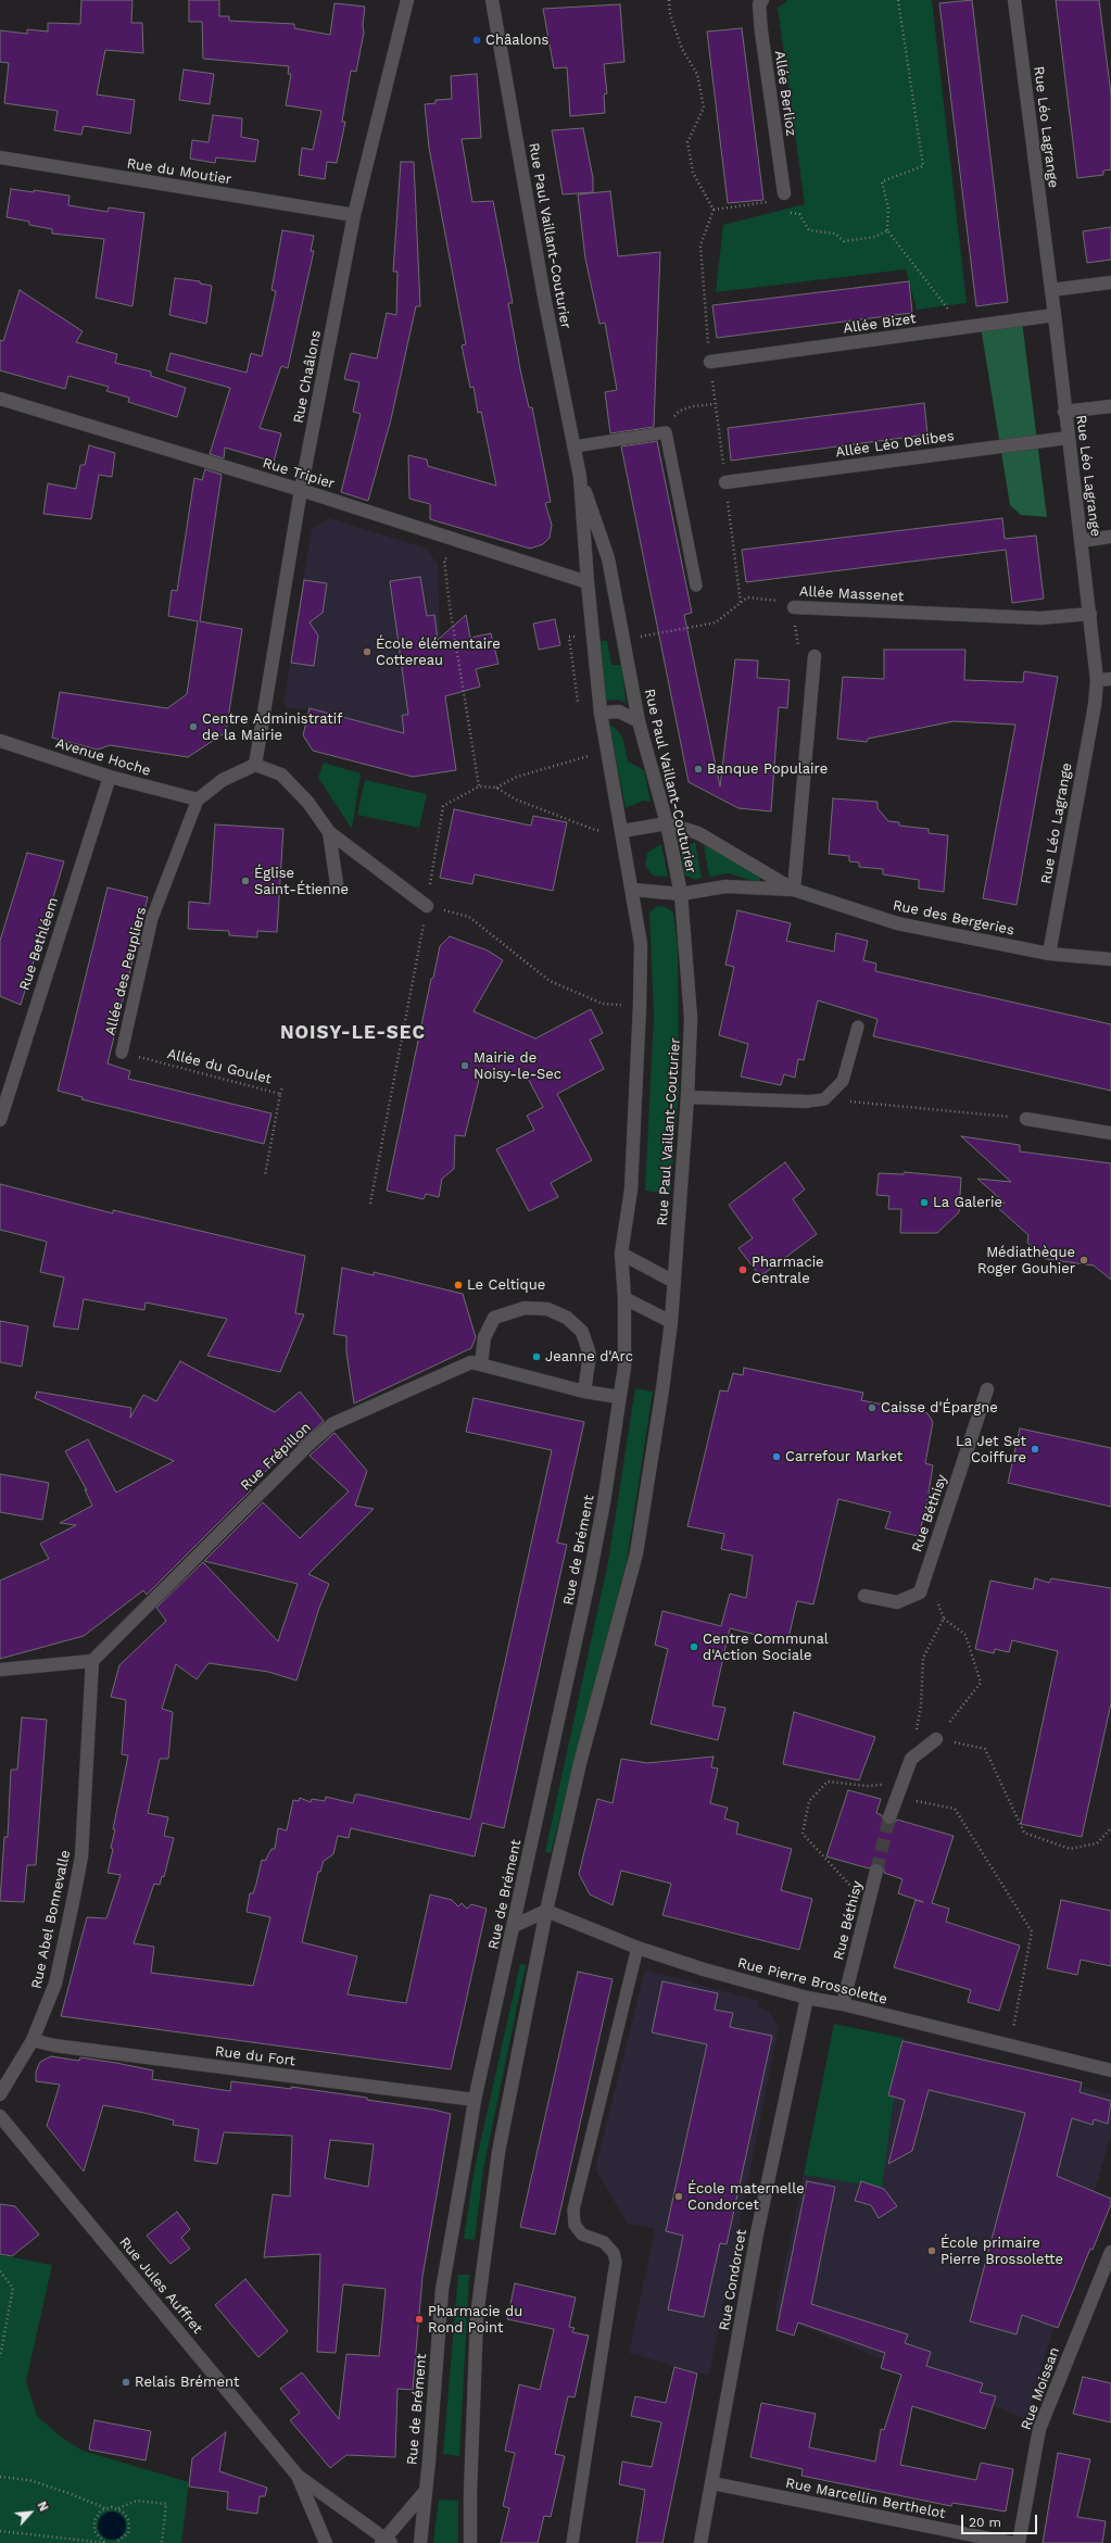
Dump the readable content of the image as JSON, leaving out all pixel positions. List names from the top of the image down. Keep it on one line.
{"streets":{"street":["Allée Berlioz","Rue Léo Lagrange","Rue du Moutier","Rue Paul Vaillant-Couturier","Allée Bizet","Rue Chaâlons","Allée Léo Delibes","Rue Tripier","Allée Massenet","Avenue Hoche","Rue des Bergeries","Rue Bethléem","Rue Frépillon","Rue Béthisy","Rue de Brément","Rue Abel Bonnevalle","Rue Pierre Brossolette","Rue du Fort","Rue Condorcet","Rue Jules Auffret","Rue Moissan","Rue Marcellin Berthelot"],"lane":["Allée des Peupliers"],"path":["Allée du Goulet"]},"crossings":[["Rue Léo Lagrange","Allée Bizet"],["Rue Léo Lagrange","Allée Léo Delibes"],["Rue Léo Lagrange","Allée Massenet"],["Rue Léo Lagrange","Rue des Bergeries"],["Rue du Moutier","Rue Chaâlons"],["Rue Paul Vaillant-Couturier","Rue Tripier"],["Rue Paul Vaillant-Couturier","Allée Massenet"],["Rue Paul Vaillant-Couturier","Rue des Bergeries"],["Rue Paul Vaillant-Couturier","Rue de Brément"],["Rue Chaâlons","Rue Tripier"],["Avenue Hoche","Rue Bethléem"],["Avenue Hoche","Allée des Peupliers"],["Allée des Peupliers","Allée du Goulet"],["Rue Frépillon","Rue de Brément"],["Rue Frépillon","Rue Abel Bonnevalle"],["Rue Béthisy","Rue Pierre Brossolette"],["Rue de Brément","Rue du Fort"],["Rue Abel Bonnevalle","Rue du Fort"],["Rue Pierre Brossolette","Rue Condorcet"],["Rue Condorcet","Rue Marcellin Berthelot"]],"districts":["NOISY-LE-SEC"],"places":["Châalons","École élémentaire Cottereau","Centre Administratif de la Mairie","Banque Populaire","Église Saint-Étienne","Mairie de Noisy-le-Sec","La Galerie","Médiathèque Roger Gouhier","Pharmacie Centrale","Le Celtique","Jeanne d'Arc","Caisse d'Épargne","La Jet Set Coiffure","Carrefour Market","Centre Communal d'Action Sociale","École maternelle Condorcet","École primaire Pierre Brossolette","Pharmacie du Rond Point","Relais Brément"],"scale_bar":"20 m","north":"top right"}
